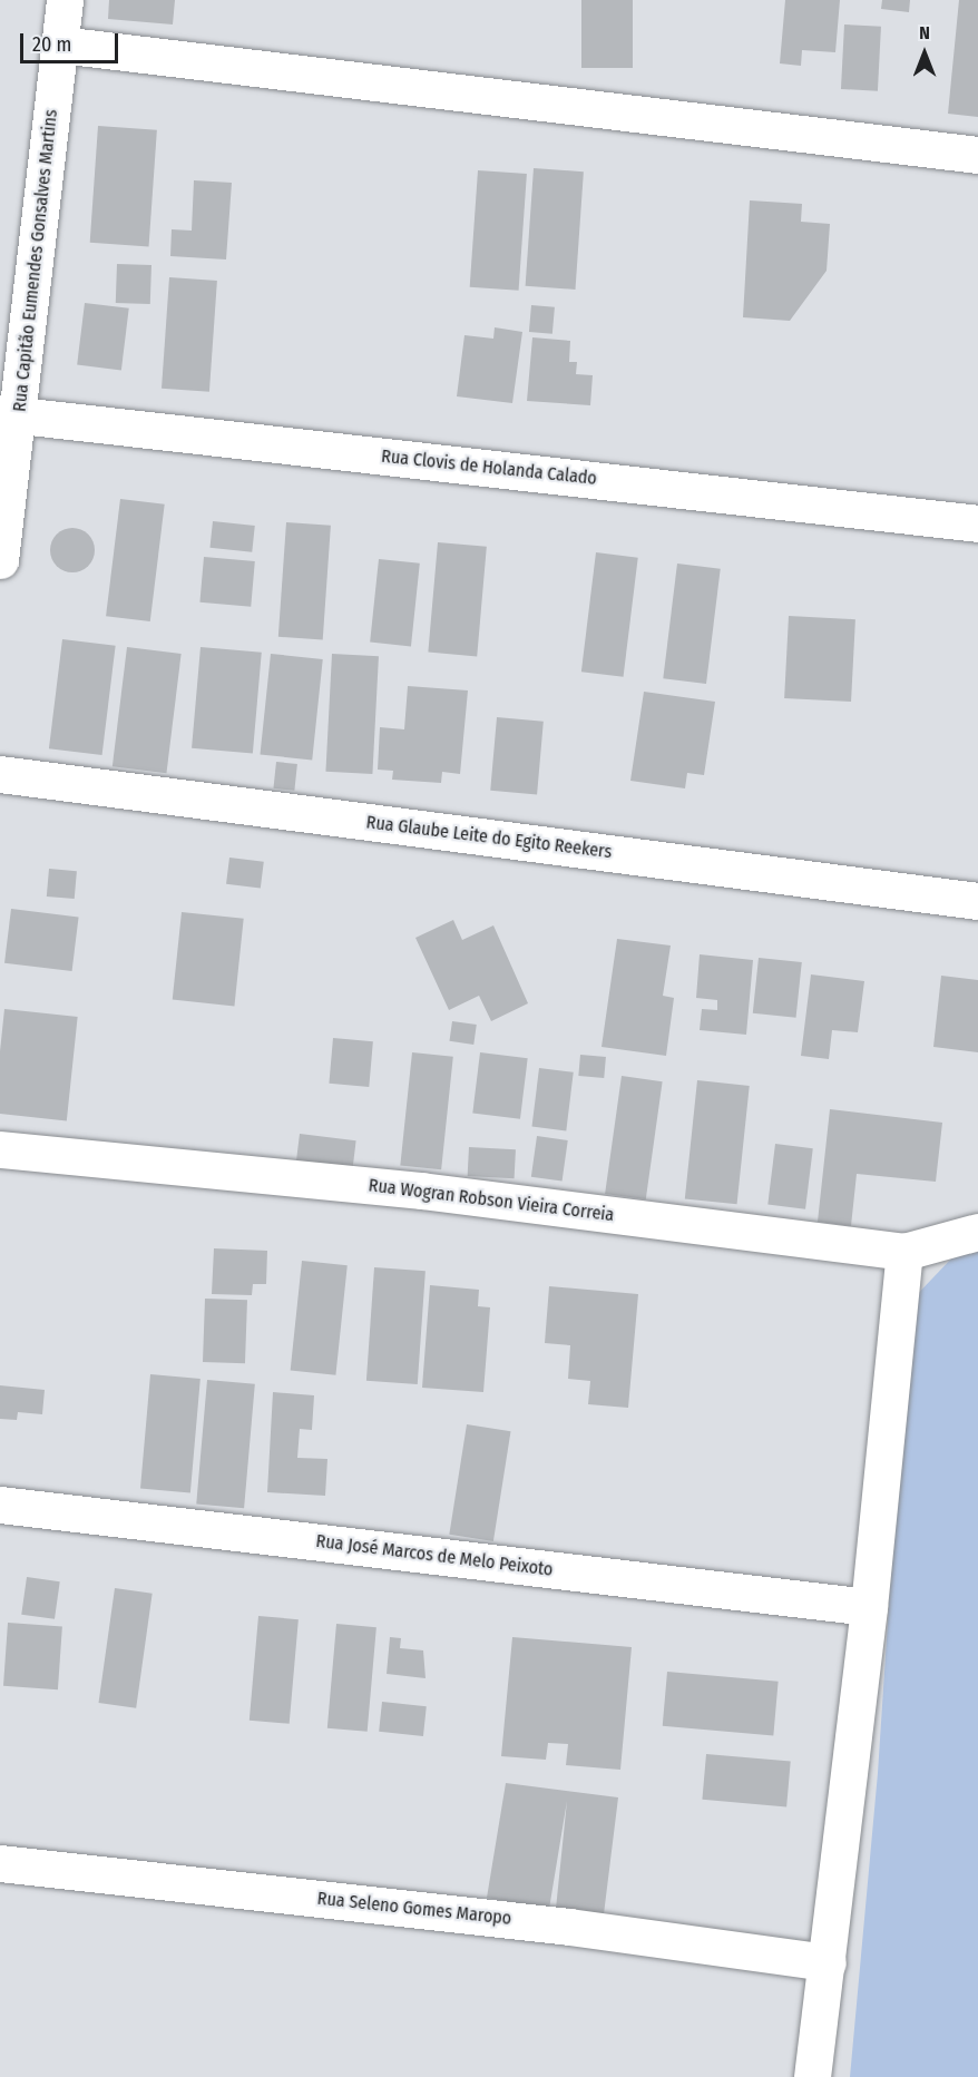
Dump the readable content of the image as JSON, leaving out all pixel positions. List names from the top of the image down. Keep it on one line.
{"streets":{"street":["Rua Capitão Eumendes Gonsalves Martins","Rua Clovis de Holanda Calado","Rua Glaube Leite do Egito Reekers","Rua Wogran Robson Vieira Correia","Rua José Marcos de Melo Peixoto","Rua Seleno Gomes Maropo"]},"crossings":[["Rua Capitão Eumendes Gonsalves Martins","Rua Clovis de Holanda Calado"]],"scale_bar":"20 m","north":"top"}
